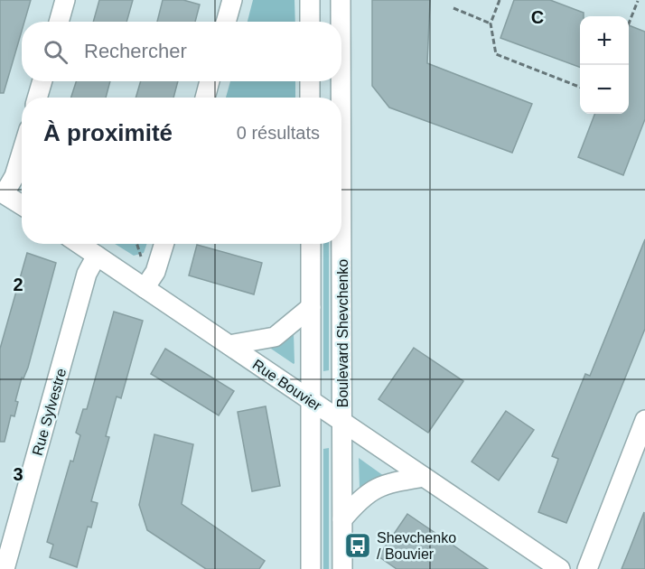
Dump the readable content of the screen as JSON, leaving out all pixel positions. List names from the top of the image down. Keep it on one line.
{"streets":{"street":["Boulevard Shevchenko","Rue Bouvier","Rue Sylvestre"]},"crossings":[["Boulevard Shevchenko","Rue Bouvier"],["Rue Bouvier","Rue Sylvestre"]],"places":{"bus stop":["Shevchenko / Bouvier"]},"page":{"map_buttons":["+","−"],"search":"Rechercher","heading":["À proximité","0 résultats"]},"grid":{"columns":["C"],"rows":["2","3"]}}
